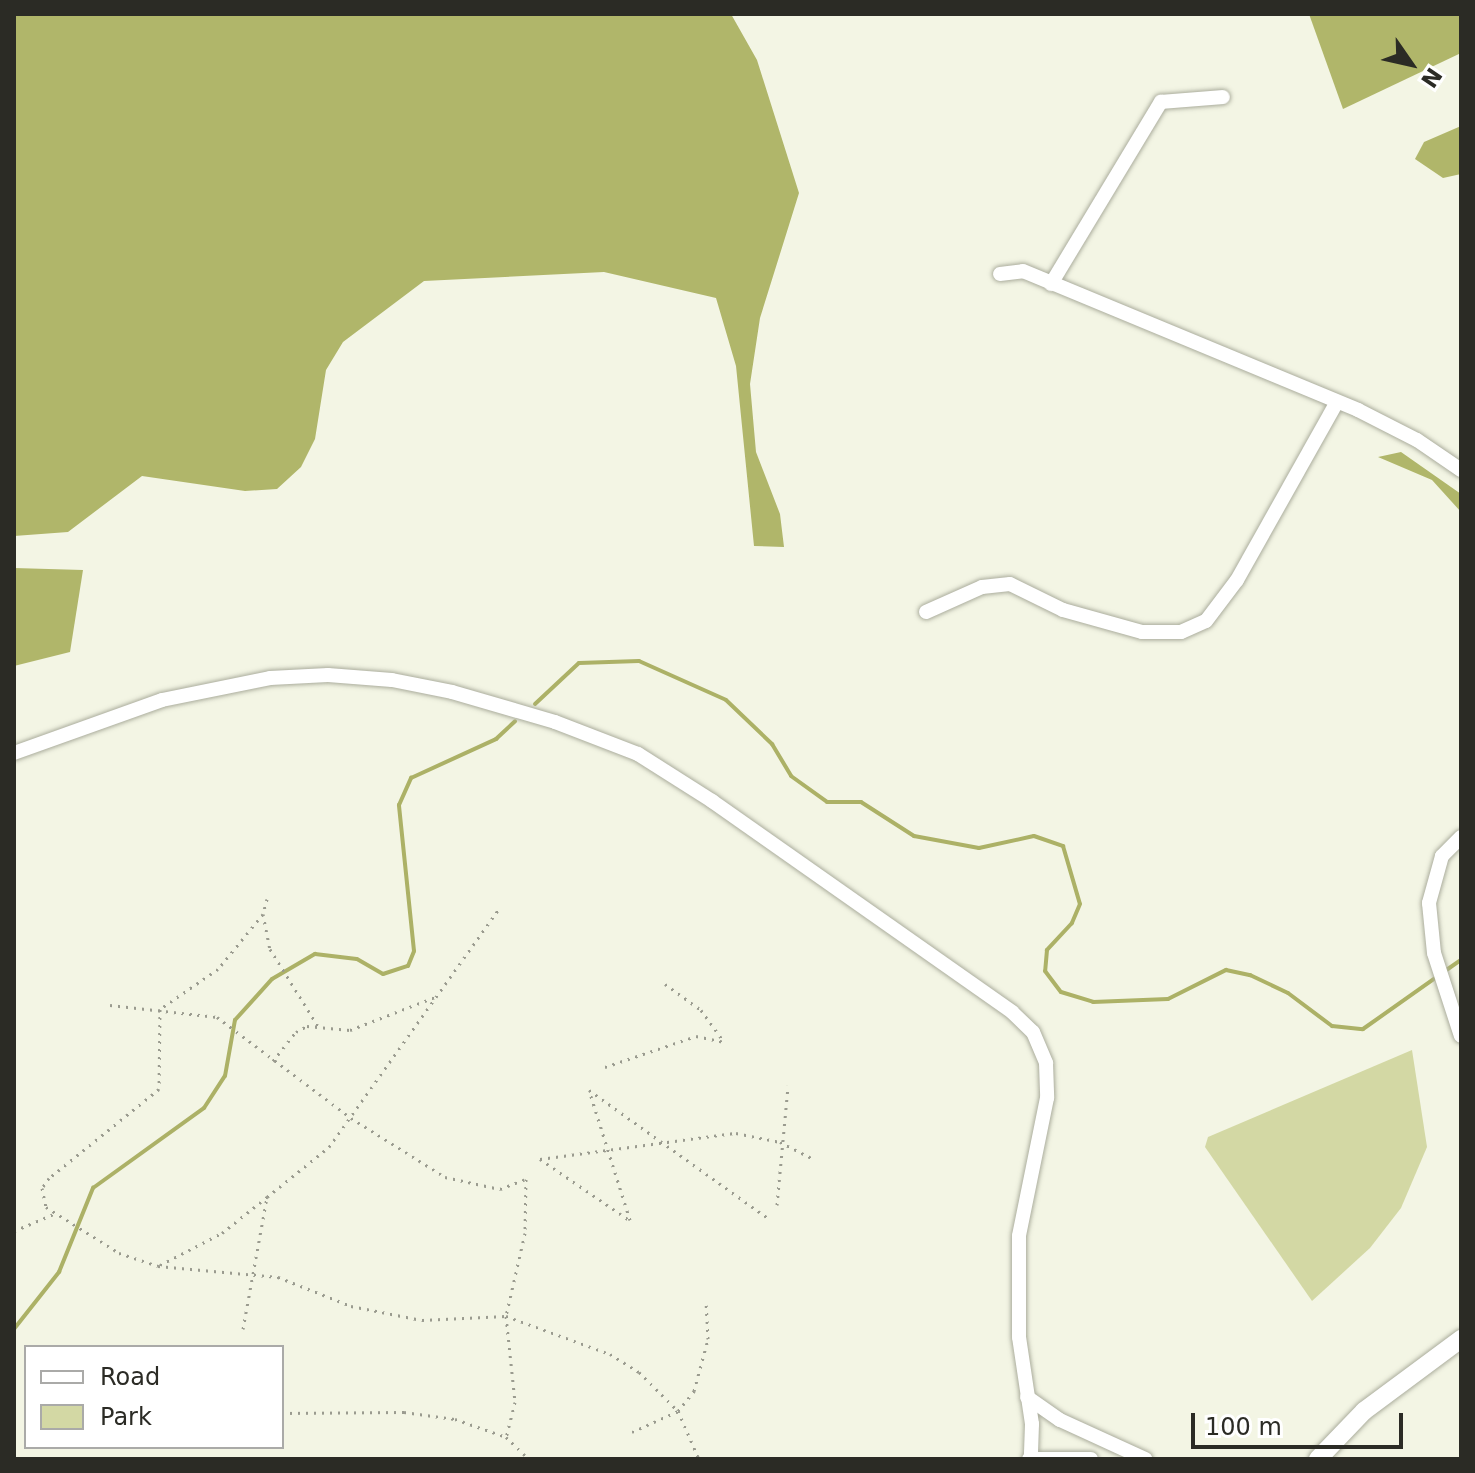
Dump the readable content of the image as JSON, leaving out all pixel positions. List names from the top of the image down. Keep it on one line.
{"legend":["Road","Park"],"scale_bar":"100 m","north":"bottom right"}
